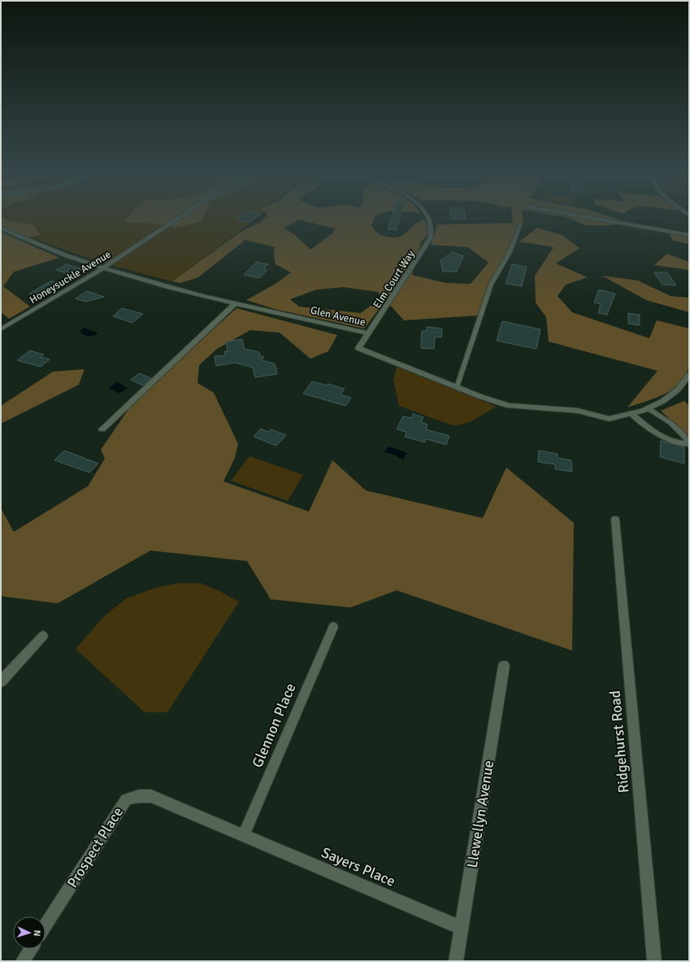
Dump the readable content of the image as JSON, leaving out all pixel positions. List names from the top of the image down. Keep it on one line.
{"streets":{"street":["Honeysuckle Avenue","Elm Court Way","Glen Avenue","Glennon Place","Ridgehurst Road","Llewellyn Avenue","Prospect Place","Sayers Place"]},"crossings":[["Honeysuckle Avenue","Glen Avenue"],["Elm Court Way","Glen Avenue"],["Glennon Place","Prospect Place"],["Glennon Place","Sayers Place"],["Llewellyn Avenue","Sayers Place"],["Prospect Place","Sayers Place"]],"north":"right"}
